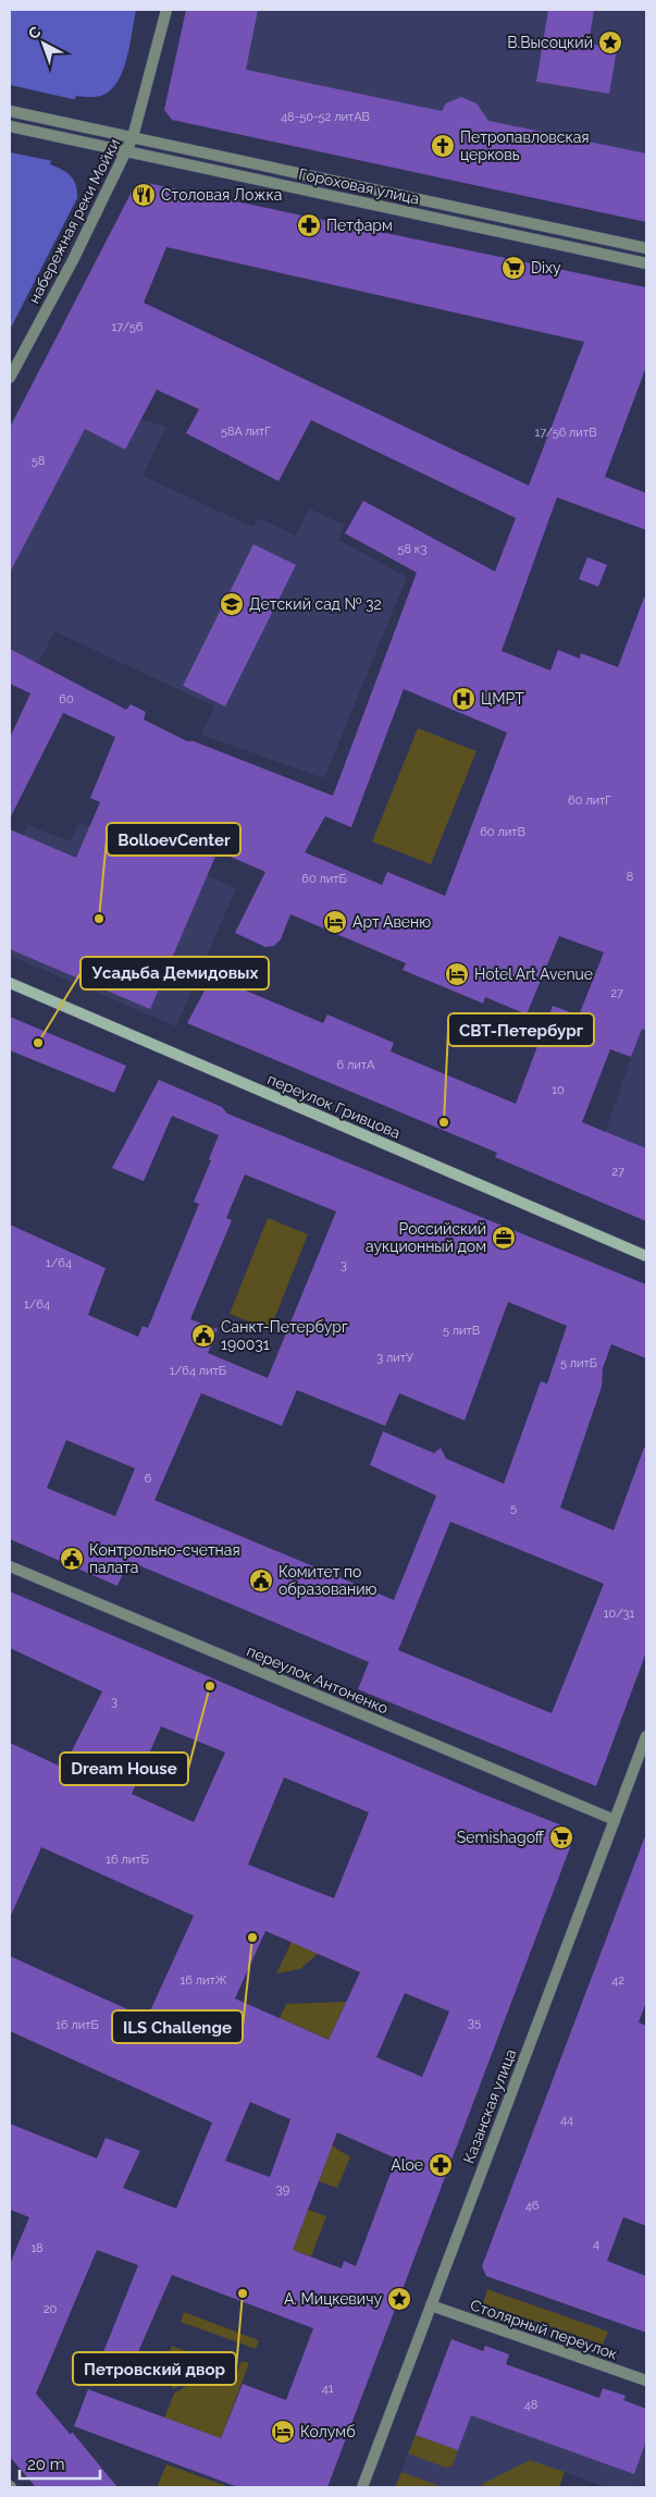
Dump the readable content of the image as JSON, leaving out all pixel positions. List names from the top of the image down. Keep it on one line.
{"streets":{"main road":["переулок Гривцова"],"street":["Гороховая улица","набережная реки Мойки","переулок Антоненко","Казанская улица","Столярный переулок"]},"crossings":[["Гороховая улица","набережная реки Мойки"],["переулок Антоненко","Казанская улица"],["Казанская улица","Столярный переулок"]],"places":{"place":["В.Высоцкий","А. Мицкевичу"],"church":["Петропавловская церковь"],"restaurant":["Столовая Ложка"],"pharmacy":["Петфарм","Aloe"],"supermarket":["Dixy","Semishagoff"],"school or university":["Детский сад № 32"],"hospital":["ЦМРТ"],"other":["BolloevCenter","Усадьба Демидовых","СВТ-Петербург","Dream House","ILS Challenge","Петровский двор"],"hotel":["Арт Авеню","Hotel Art Avenue","Колумб"],"office":["Российский аукционный дом"],"public building":["Санкт-Петербург 190031","Контрольно-счетная палата","Комитет по образованию"]},"house_numbers":["48-50-52 литАВ","17/56","58А литГ","17/56 литВ","58","58 к3","60","60 литГ","60 литВ","8","60 литБ","27","6 литА","10","27","1/64","3","1/64","5 литВ","3 литУ","5 литБ","1/64 литБ","6","5","10/31","3","16 литБ","16 литЖ","42","35","16 литБ","44","39","46","4","18","20","41","48"],"scale_bar":"20 m","north":"top left"}
